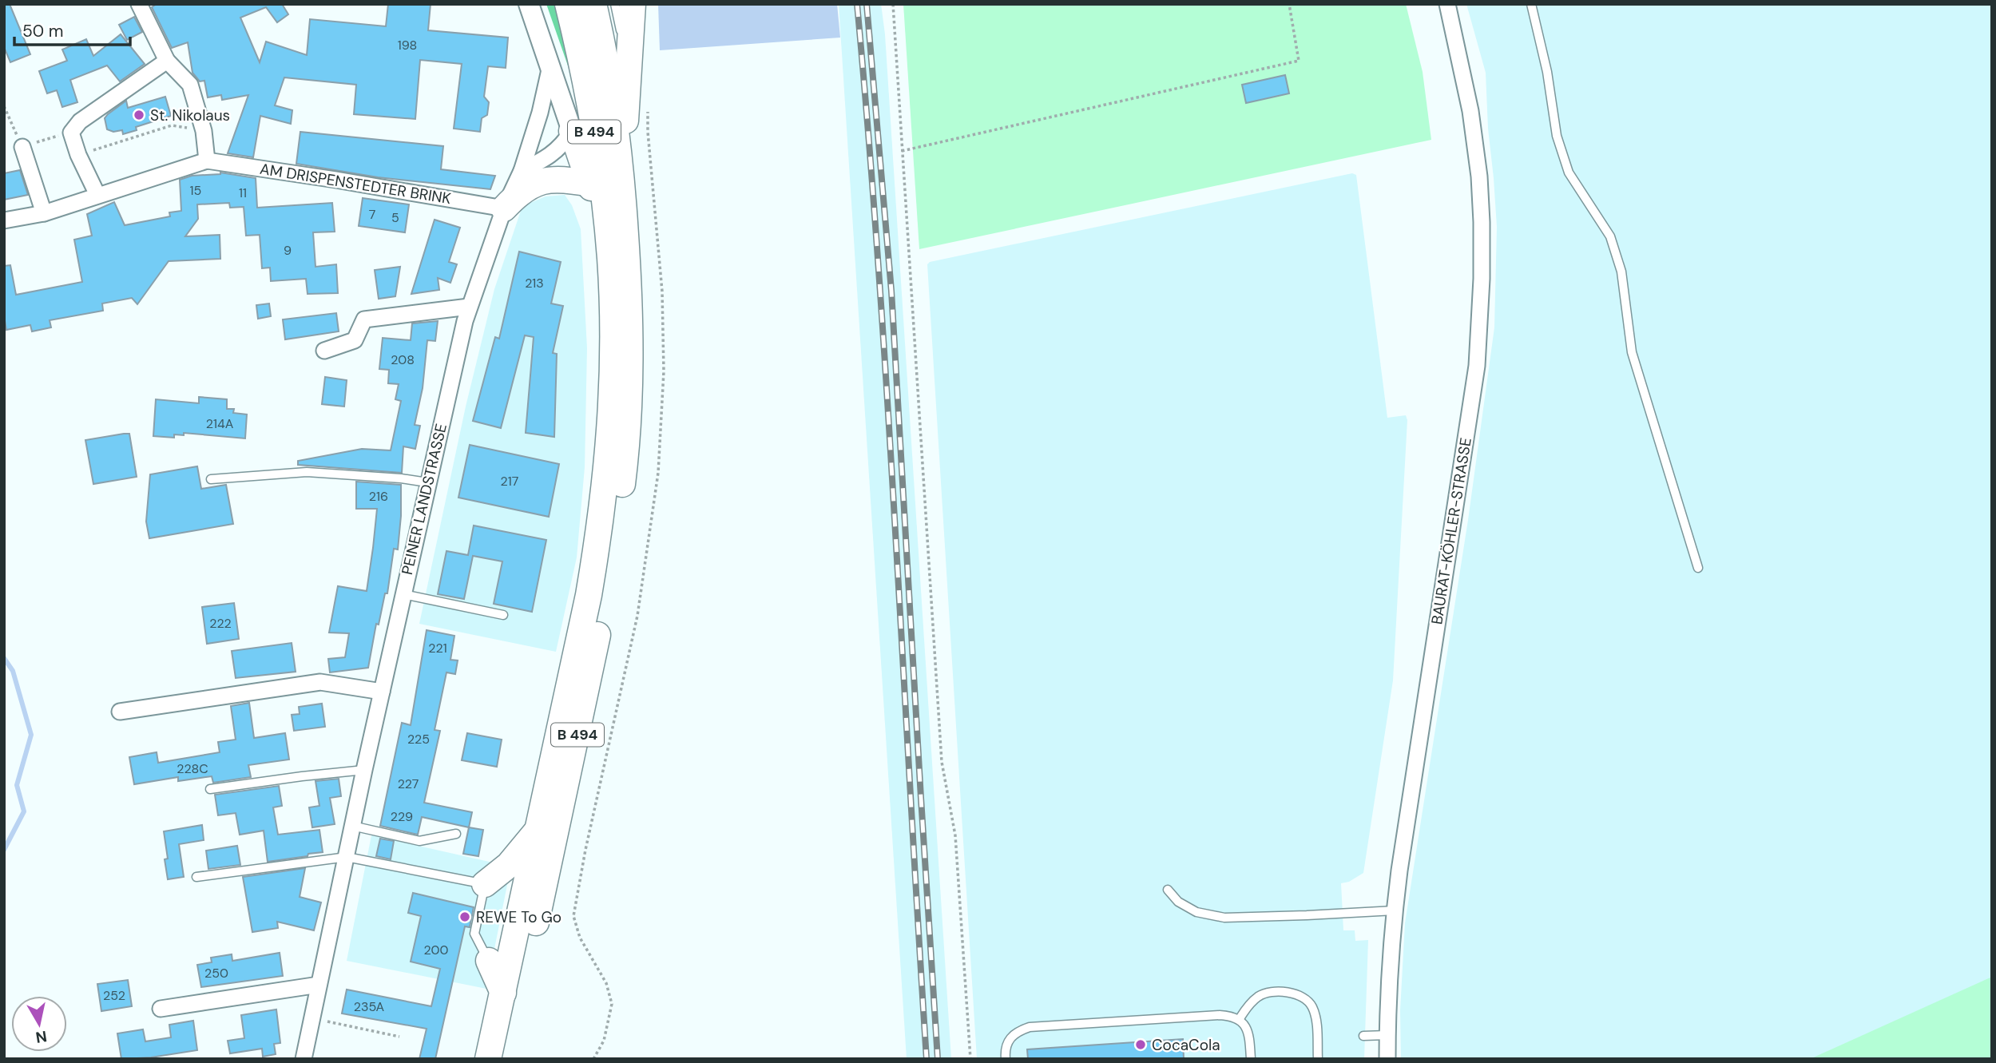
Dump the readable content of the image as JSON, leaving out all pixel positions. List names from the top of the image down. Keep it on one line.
{"streets":{"highway":["B 494"],"street":["AM DRISPENSTEDTER BRINK","PEINER LANDSTRASSE","BAURAT-KÖHLER-STRASSE"]},"crossings":[["AM DRISPENSTEDTER BRINK","PEINER LANDSTRASSE"]],"places":["St. Nikolaus","REWE To Go","CocaCola"],"house_numbers":["198","15","11","7","5","9","213","208","214A","217","216","222","221","225","228C","227","229","200","250","252","235A"],"scale_bar":"50 m","north":"bottom"}
